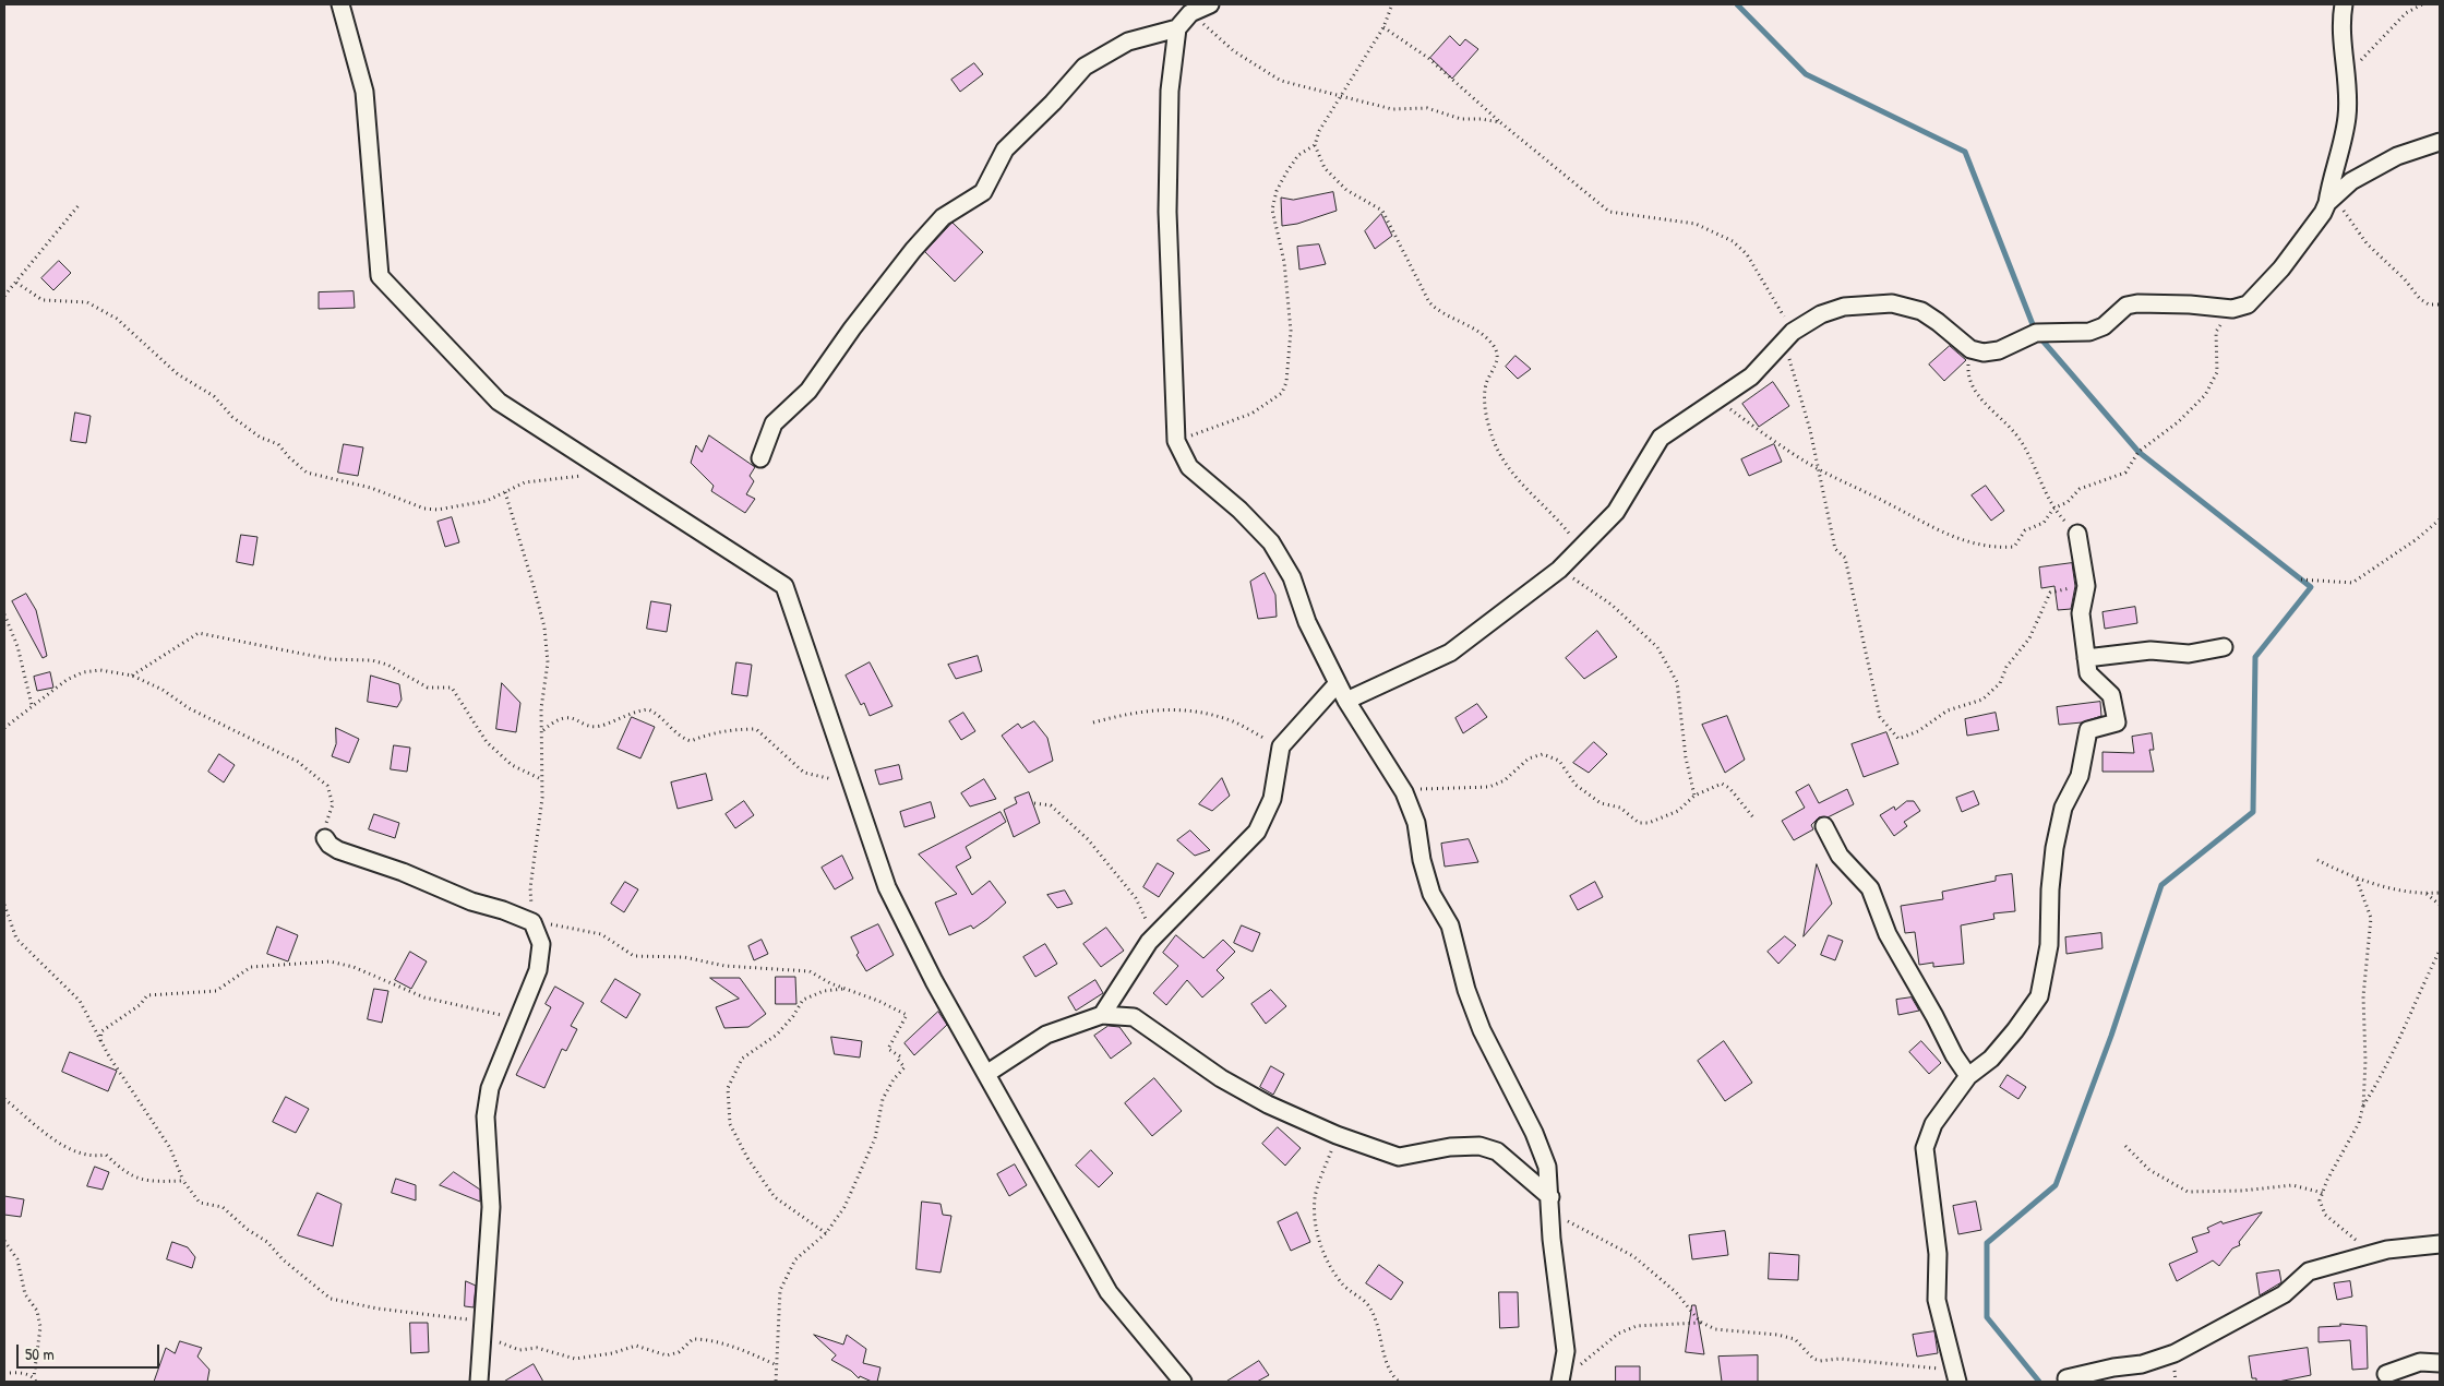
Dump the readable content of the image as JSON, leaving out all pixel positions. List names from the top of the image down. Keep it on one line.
{"scale_bar":"50 m"}
